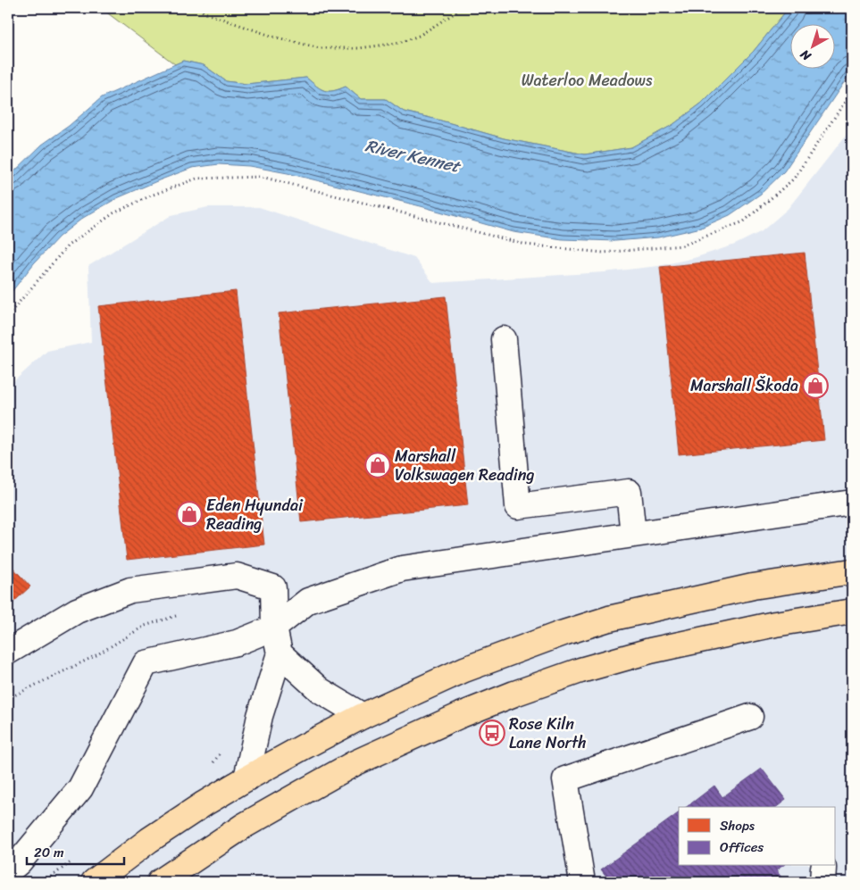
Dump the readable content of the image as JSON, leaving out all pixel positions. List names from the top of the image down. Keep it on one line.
{"water":["River Kennet"],"parks":["Waterloo Meadows"],"places":{"shop":["Marshall Škoda","Marshall Volkswagen Reading","Eden Hyundai Reading"],"bus stop":["Rose Kiln Lane North"]},"legend":["Shops","Offices"],"scale_bar":"20 m","north":"bottom left"}
